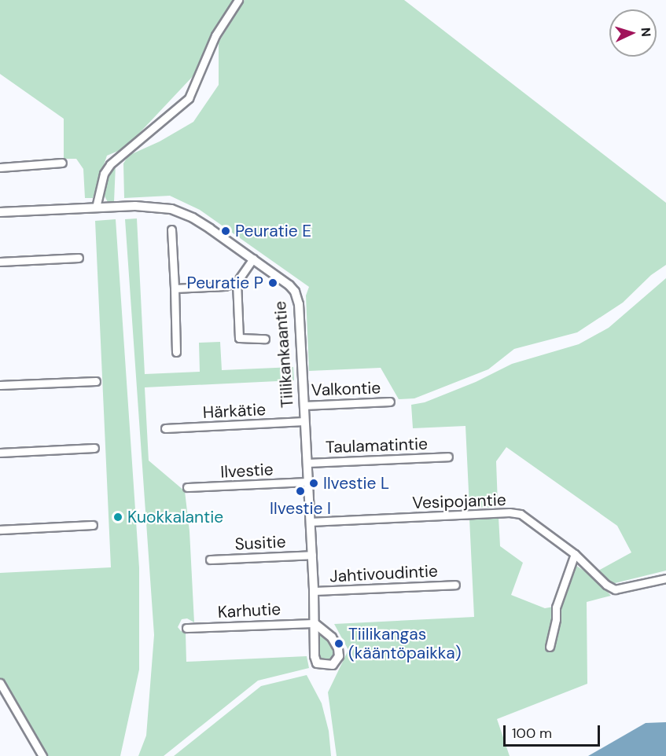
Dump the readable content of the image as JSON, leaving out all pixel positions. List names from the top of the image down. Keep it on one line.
{"streets":{"street":["Tiilikankaantie","Valkontie","Härkätie","Taulamatintie","Ilvestie","Vesipojantie","Susitie","Jahtivoudintie","Karhutie"]},"crossings":[["Tiilikankaantie","Valkontie"],["Tiilikankaantie","Härkätie"],["Tiilikankaantie","Taulamatintie"],["Tiilikankaantie","Ilvestie"],["Tiilikankaantie","Vesipojantie"],["Tiilikankaantie","Susitie"],["Tiilikankaantie","Jahtivoudintie"],["Tiilikankaantie","Karhutie"]],"places":["Peuratie E","Peuratie P","Ilvestie L","Ilvestie I","Kuokkalantie","Tiilikangas (kääntöpaikka)"],"scale_bar":"100 m","north":"right"}
